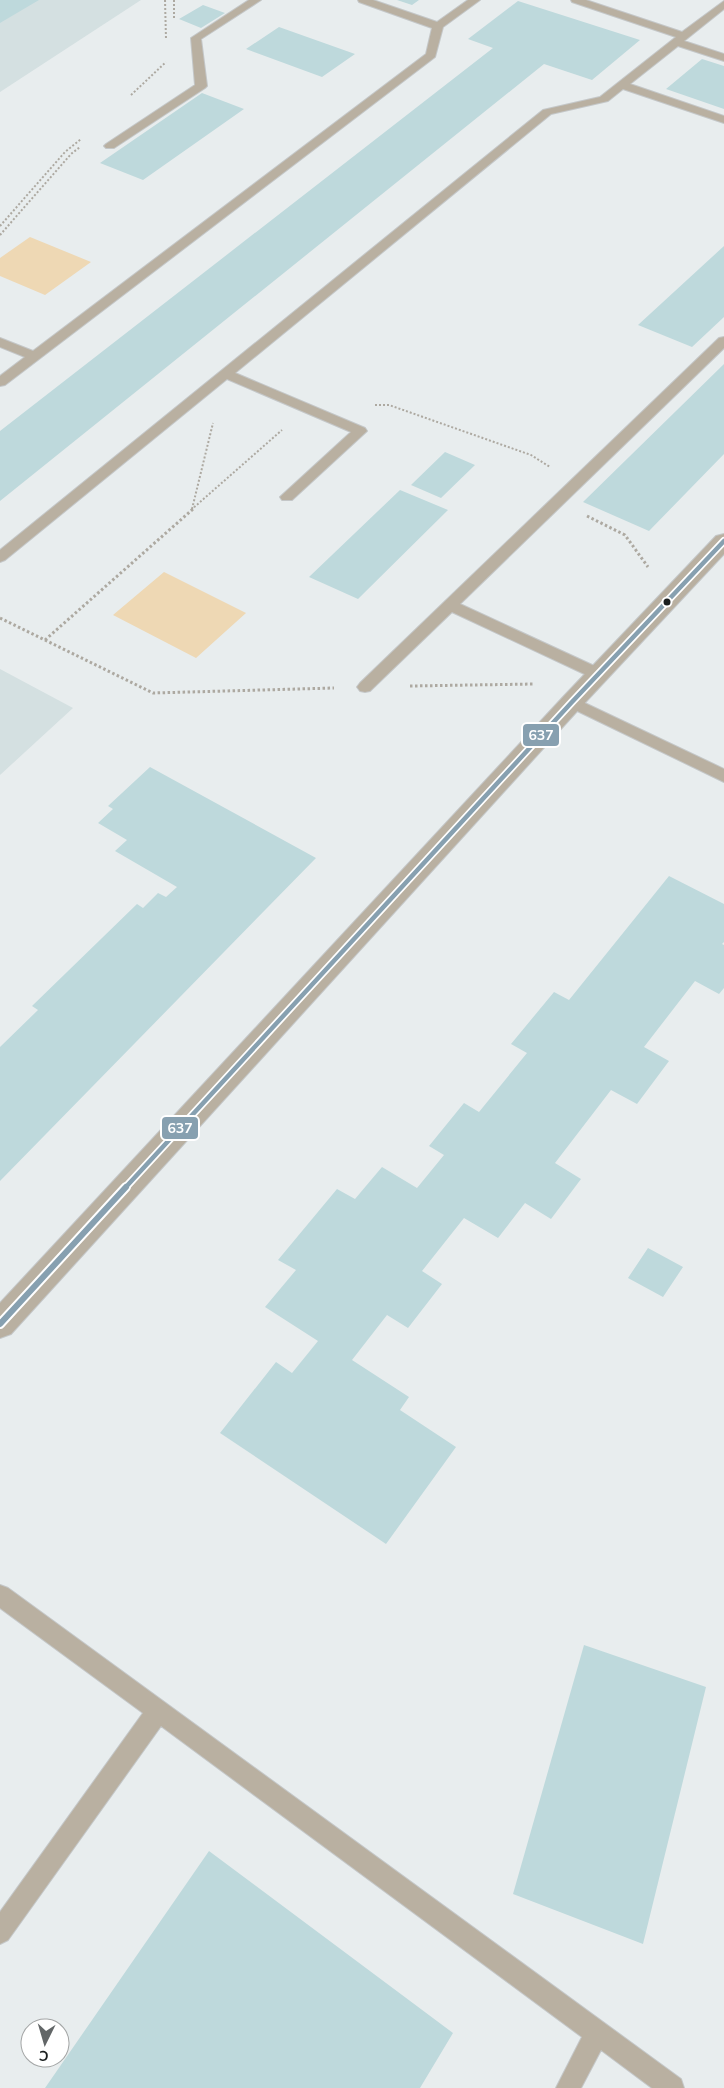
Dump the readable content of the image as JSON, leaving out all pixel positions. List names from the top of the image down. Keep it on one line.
{"lines":["transit line 637"],"north":"bottom"}
